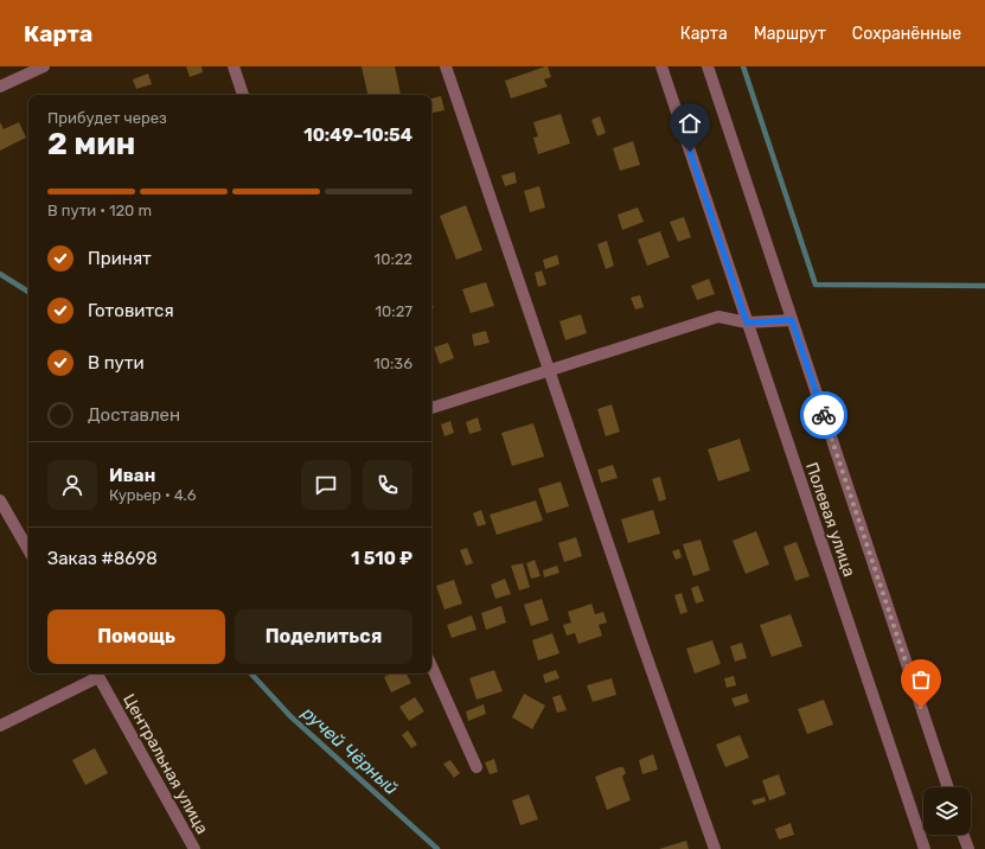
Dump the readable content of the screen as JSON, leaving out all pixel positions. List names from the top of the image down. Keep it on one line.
{"streets":{"street":["Полевая улица","Центральная улица"]},"water":["ручей Чёрный"],"page":{"header":"Карта","nav":["Карта","Маршрут","Сохранённые"],"heading":["2 мин","Прибудет через","10:49–10:54"],"panel":["Иван","Курьер · 4.6","Заказ #8698","1 510 ₽"],"bar":"В пути · 120 m","list":[["Принят","10:22"],["Готовится","10:27"],["В пути","10:36"],"Доставлен"],"buttons":["Помощь","Поделиться"]}}
